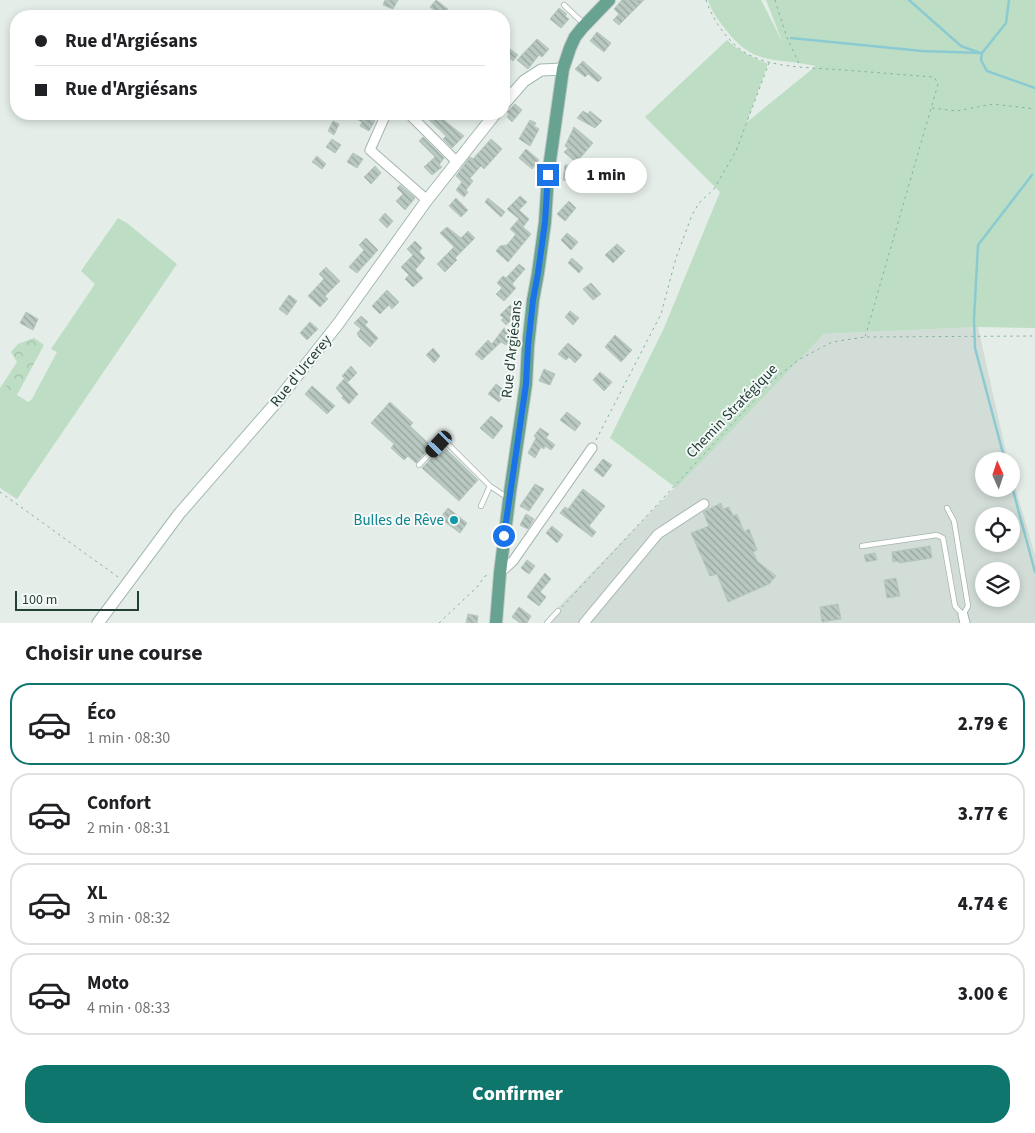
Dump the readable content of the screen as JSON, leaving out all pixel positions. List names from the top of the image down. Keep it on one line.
{"streets":{"main road":["Rue d'Argiésans"],"street":["Rue d'Urcerey"],"path":["Chemin Stratégique"]},"places":["Bulles de Rêve"],"scale_bar":"100 m","north":"top","page":{"banner":["Rue d'Argiésans","Rue d'Argiésans"],"bubble":"1 min","scale":"100 m","heading":"Choisir une course","list":[{"name":"Éco","note":"1 min · 08:30","value":"2.79 €"},{"name":"Confort","note":"2 min · 08:31","value":"3.77 €"},{"name":"XL","note":"3 min · 08:32","value":"4.74 €"},{"name":"Moto","note":"4 min · 08:33","value":"3.00 €"}],"buttons":"Confirmer"}}
